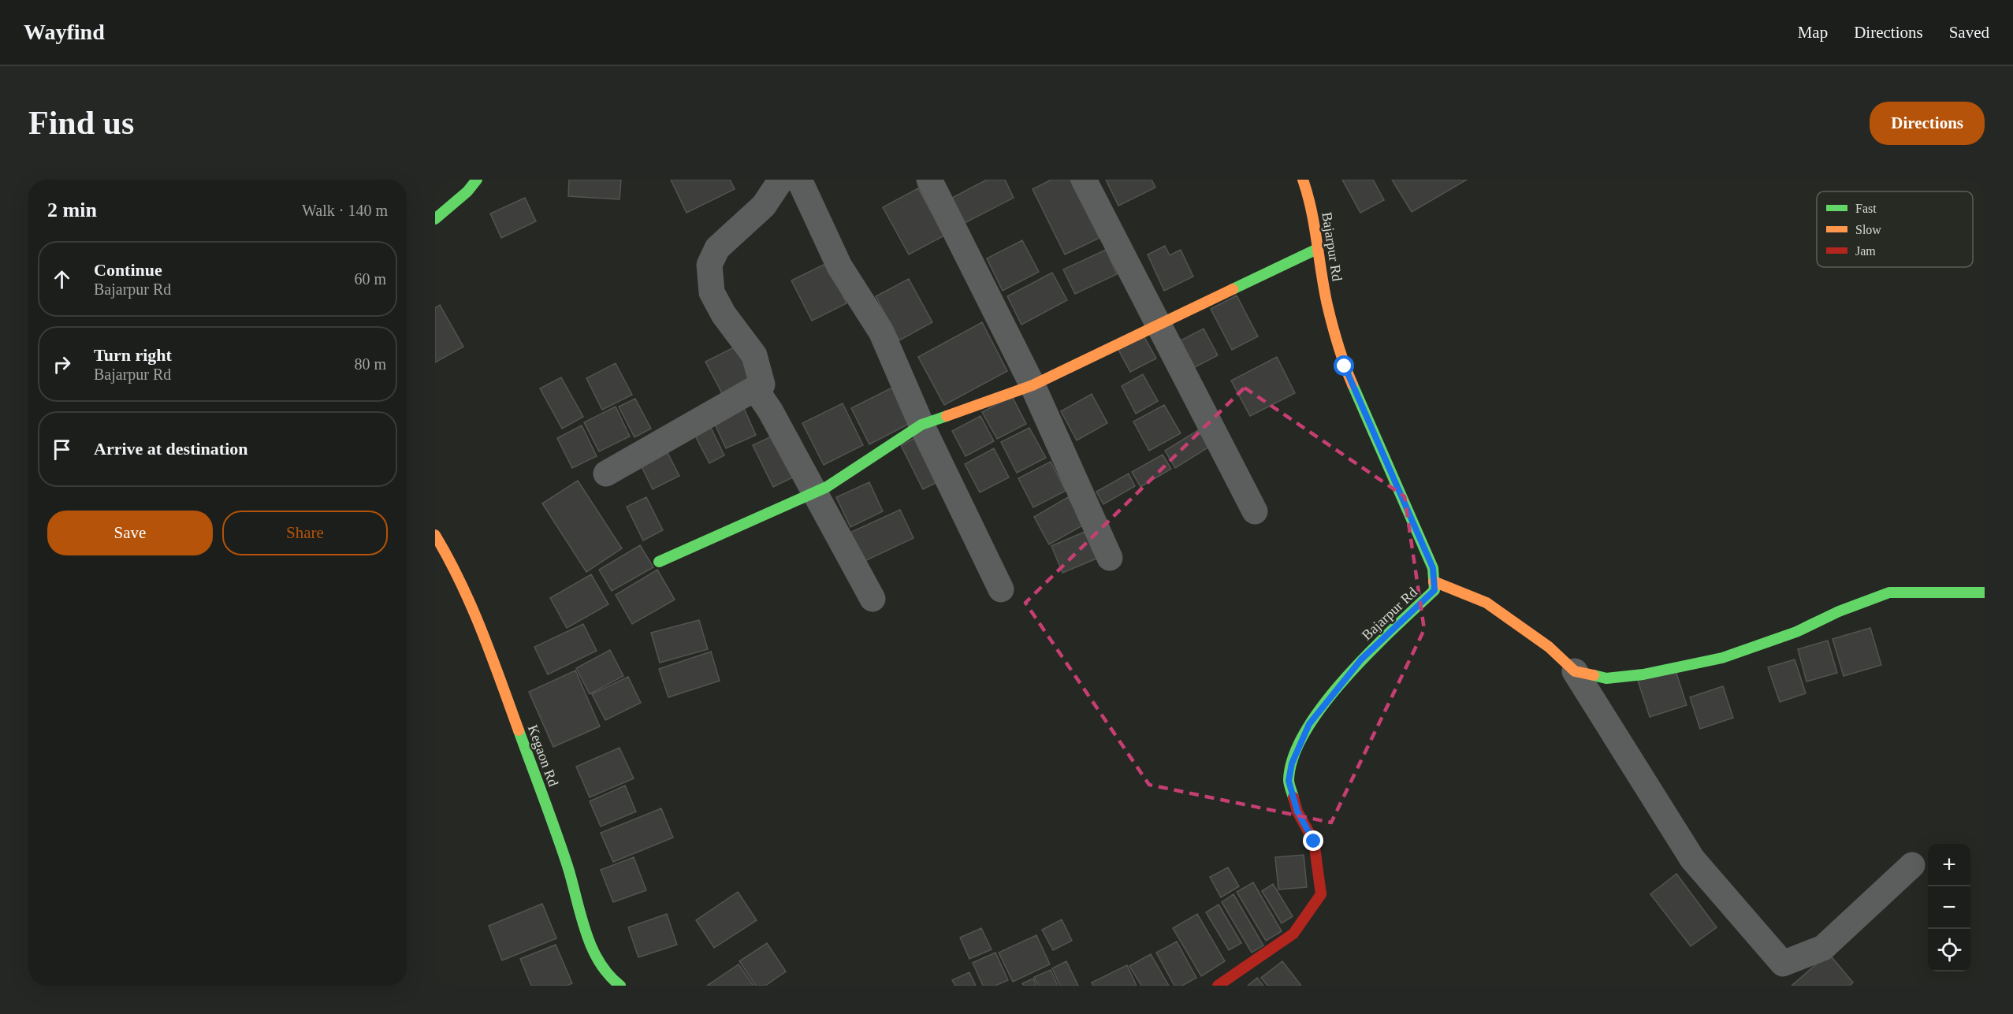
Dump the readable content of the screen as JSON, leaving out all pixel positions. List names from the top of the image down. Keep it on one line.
{"streets":{"street":["Bajarpur Rd","Kegaon Rd"]},"legend":["Fast","Slow","Jam"],"page":{"header":"Wayfind","nav":["Map","Directions","Saved"],"buttons":["Directions",["Save","Share"]],"title":"Find us","heading":["2 min","Walk · 140 m"],"list":[["Continue","Bajarpur Rd","60 m"],["Turn right","Bajarpur Rd","80 m"],"Arrive at destination"],"map_buttons":["+","−"]}}
